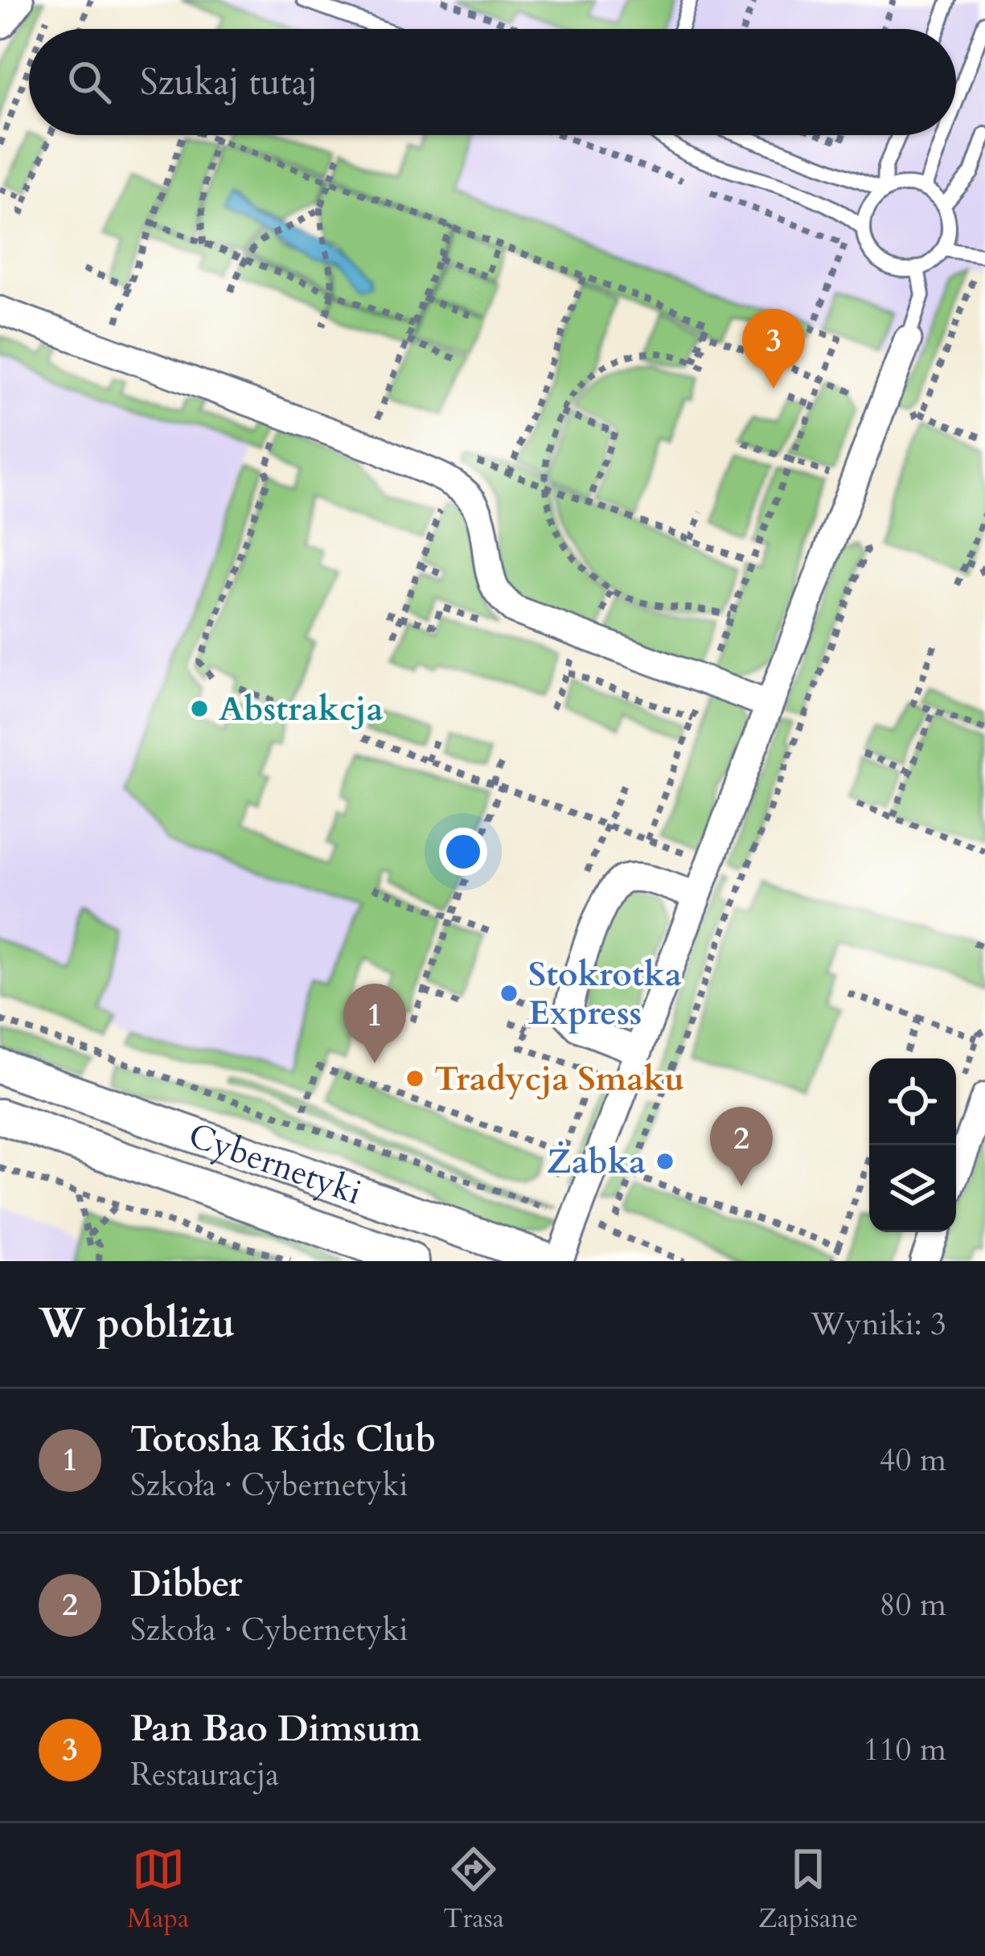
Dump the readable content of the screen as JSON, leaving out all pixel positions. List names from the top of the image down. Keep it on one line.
{"streets":{"street":["Cybernetyki"]},"places":["Abstrakcja","Stokrotka Express","Tradycja Smaku","Żabka"],"page":{"search":"Szukaj tutaj","pins":["3","1","2"],"heading":["W pobliżu","Wyniki: 3"],"list":[{"mark":"1","name":"Totosha Kids Club","note":"Szkoła · Cybernetyki","value":"40 m"},{"mark":"2","name":"Dibber","note":"Szkoła · Cybernetyki","value":"80 m"},{"mark":"3","name":"Pan Bao Dimsum","note":"Restauracja","value":"110 m"}],"nav":["Mapa","Trasa","Zapisane"]}}
